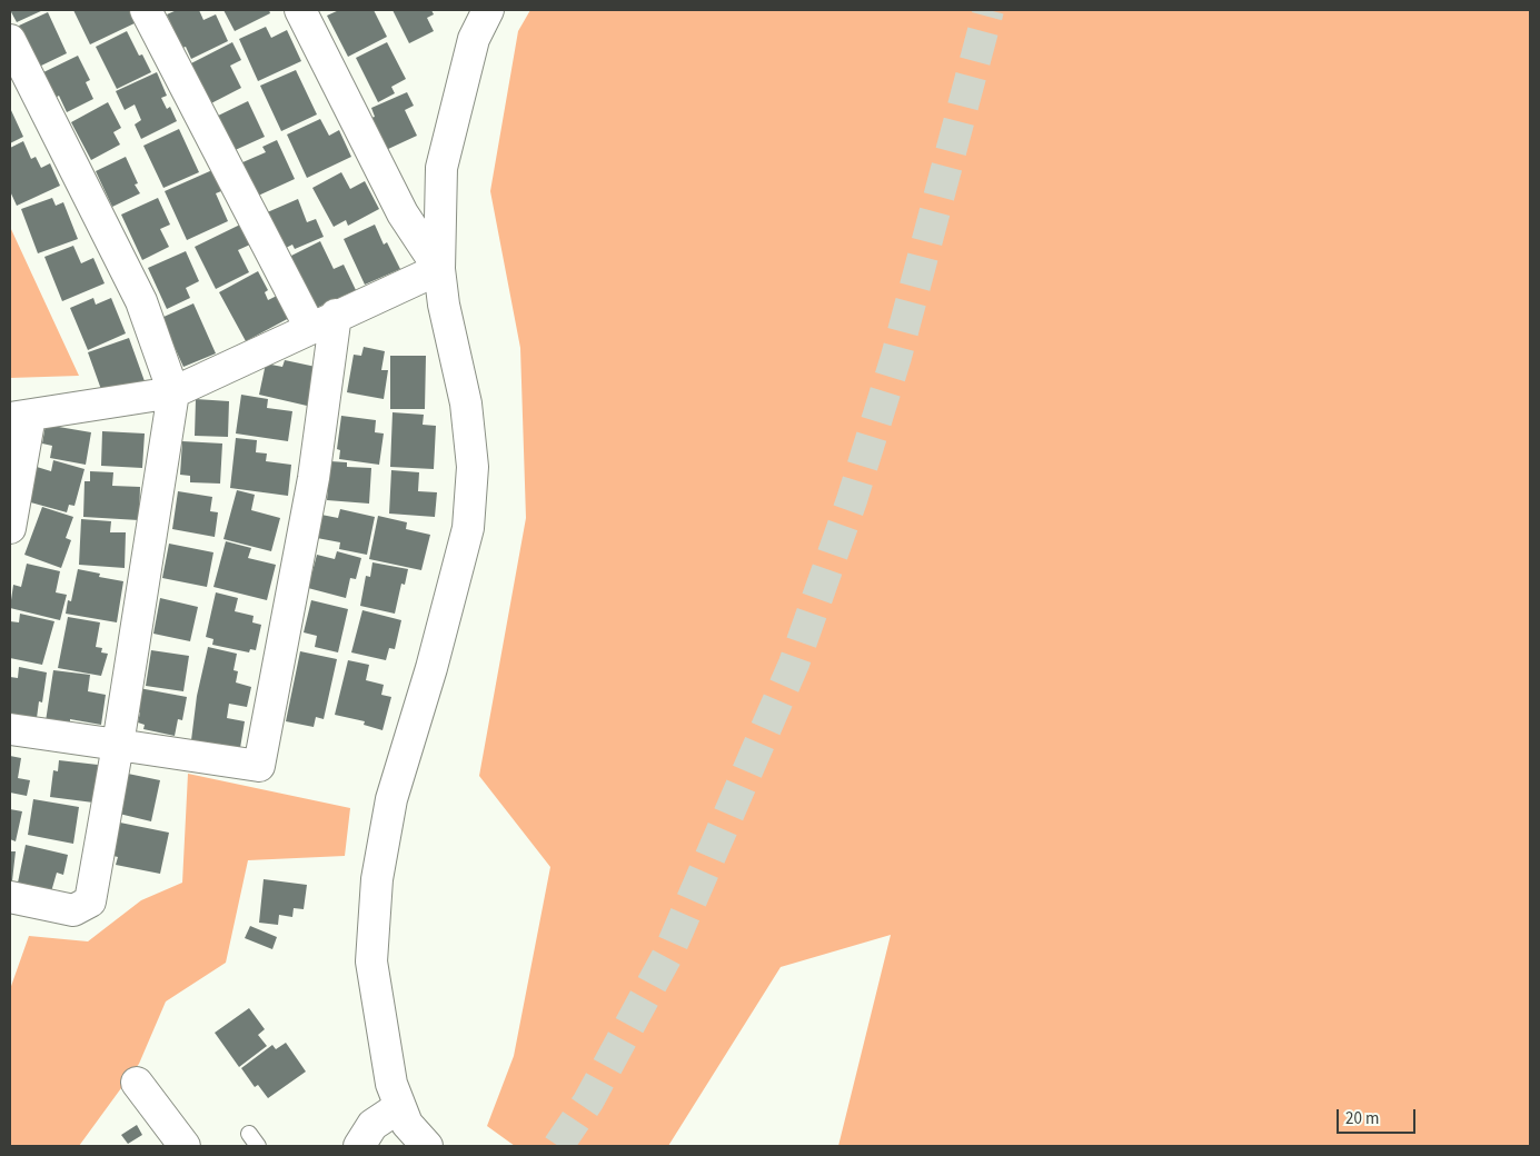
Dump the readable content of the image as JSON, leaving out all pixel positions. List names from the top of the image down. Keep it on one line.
{"scale_bar":"20 m"}
